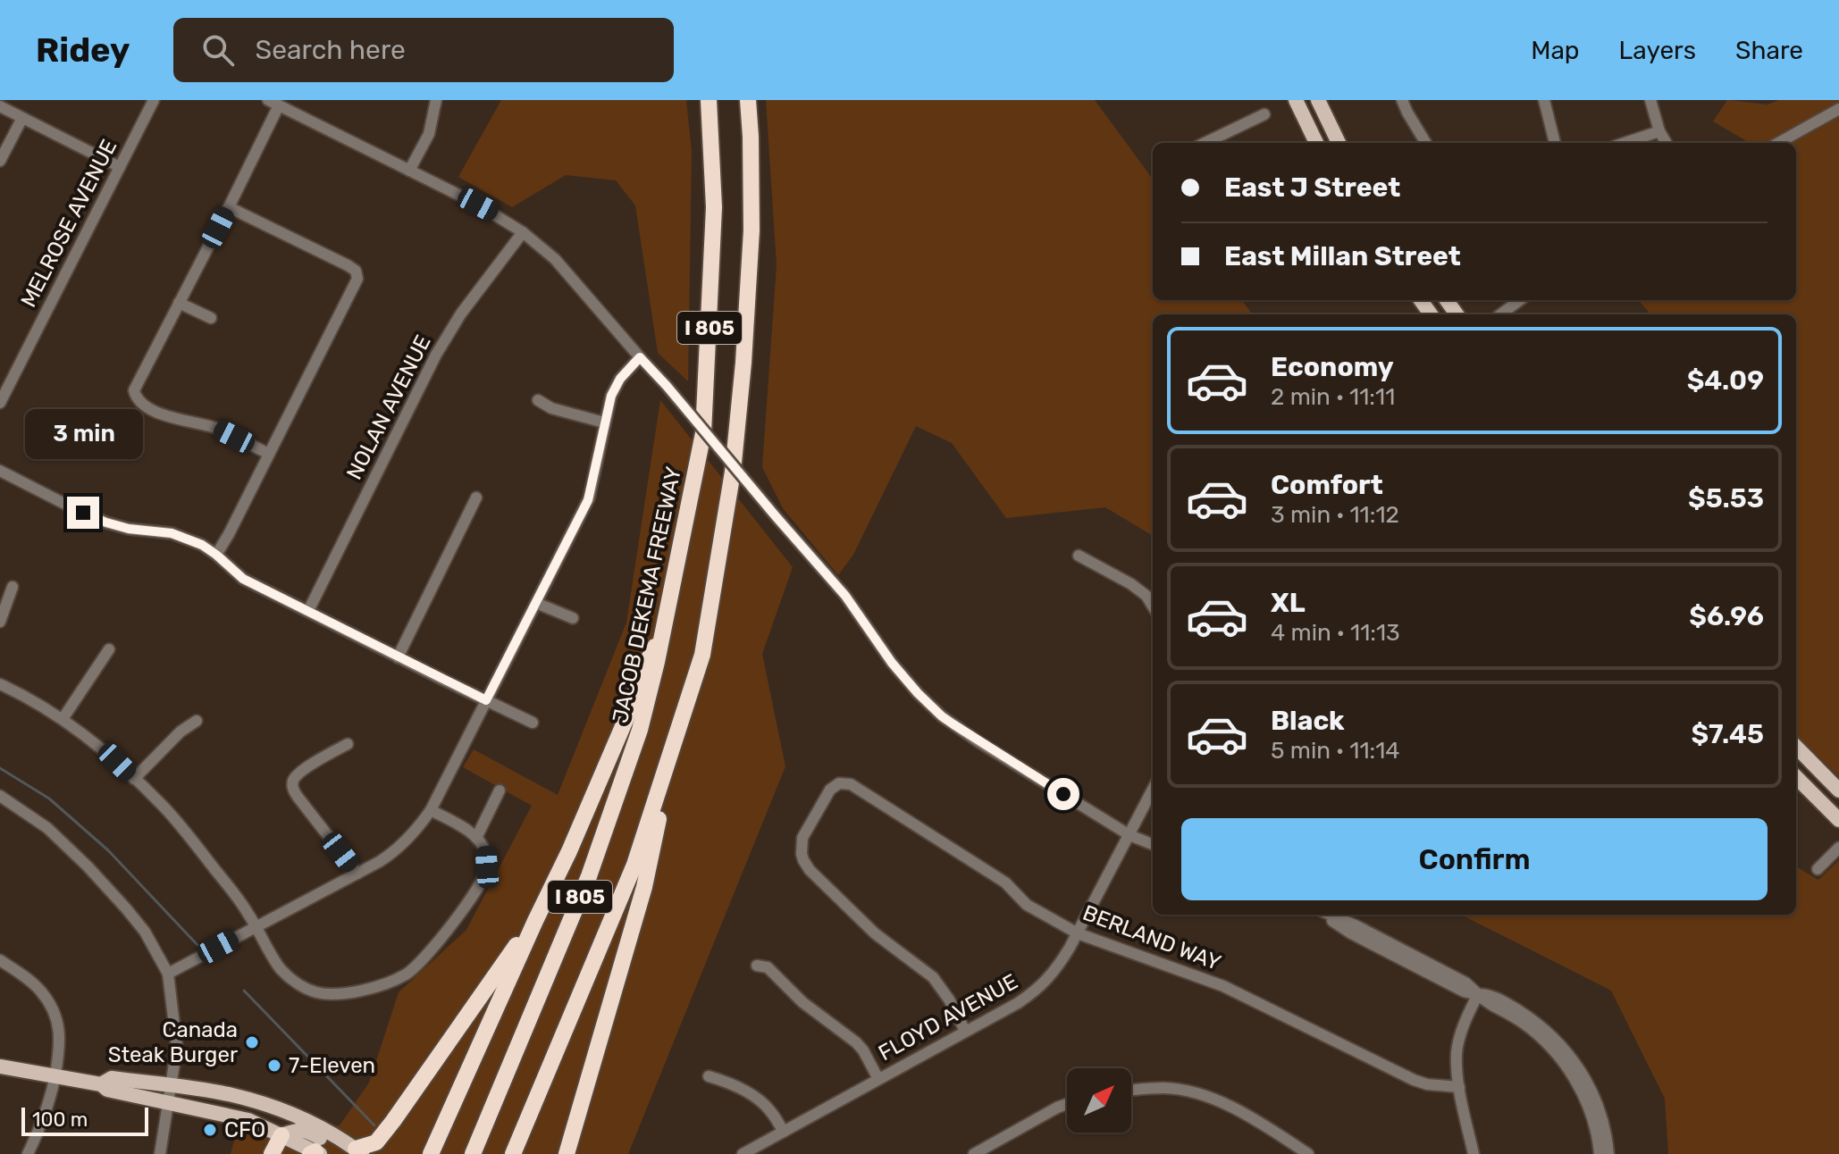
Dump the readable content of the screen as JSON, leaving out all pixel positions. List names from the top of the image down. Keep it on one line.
{"streets":{"highway":["I 805","JACOB DEKEMA FREEWAY"],"street":["MELROSE AVENUE","NOLAN AVENUE","BERLAND WAY","FLOYD AVENUE"]},"crossings":[["BERLAND WAY","FLOYD AVENUE"]],"places":["Canada Steak Burger","7-Eleven","CFO"],"scale_bar":"100 m","north":"top right","page":{"header":"Ridey","search":"Search here","nav":["Map","Layers","Share"],"banner":["East J Street","East Millan Street"],"list":[{"name":"Economy","note":"2 min · 11:11","value":"$4.09"},{"name":"Comfort","note":"3 min · 11:12","value":"$5.53"},{"name":"XL","note":"4 min · 11:13","value":"$6.96"},{"name":"Black","note":"5 min · 11:14","value":"$7.45"}],"bubble":"3 min","buttons":"Confirm","scale":"100 m"}}
